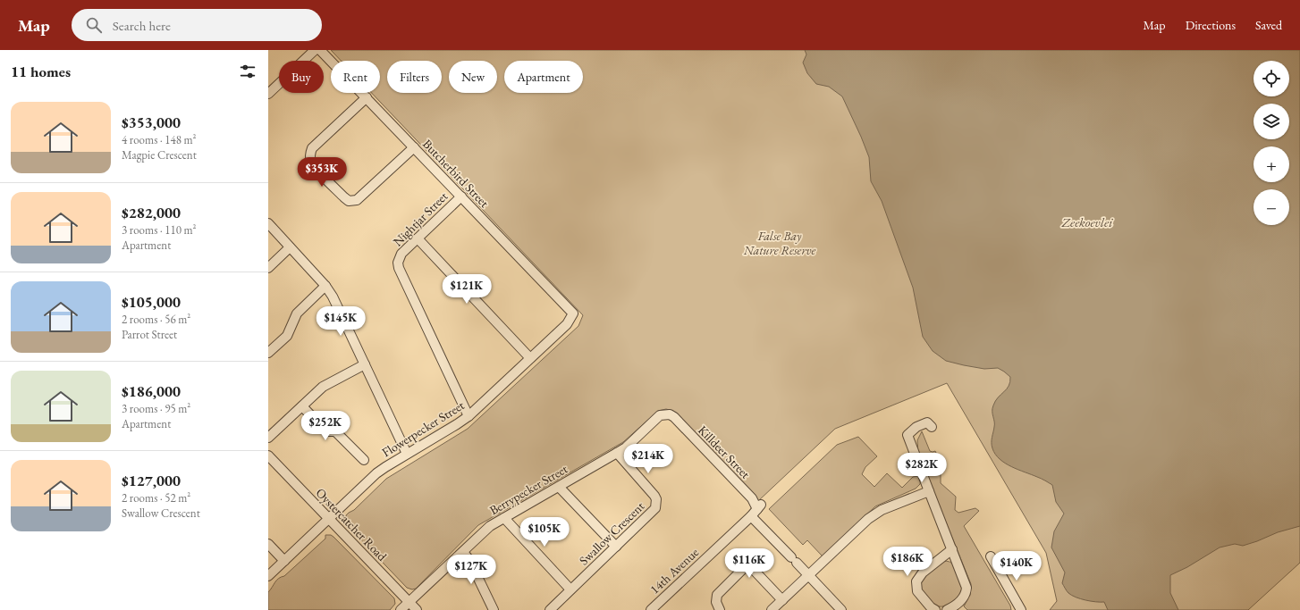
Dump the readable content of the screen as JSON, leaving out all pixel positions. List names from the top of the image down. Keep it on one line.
{"streets":{"street":["Butcherbird Street","Nightjar Street","Flowerpecker Street","Killdeer Street","Berrypecker Street","Oystercatcher Road","Swallow Crescent","14th Avenue"]},"crossings":[["Butcherbird Street","Nightjar Street"],["Butcherbird Street","Flowerpecker Street"],["Nightjar Street","Flowerpecker Street"],["Flowerpecker Street","Oystercatcher Road"],["Killdeer Street","Berrypecker Street"],["Killdeer Street","14th Avenue"],["Berrypecker Street","Oystercatcher Road"],["Berrypecker Street","Swallow Crescent"]],"water":["Zeekoevlei"],"parks":["False Bay Nature Reserve"],"page":{"header":"Map","search":"Search here","nav":["Map","Directions","Saved"],"heading":"11 homes","map_buttons":["+","−"],"chip":["Buy","Rent","Filters","New","Apartment"],"list":[{"name":"$353,000","note":"4 rooms · 148 m² · Magpie Crescent"},{"name":"$282,000","note":"3 rooms · 110 m² · Apartment"},{"name":"$105,000","note":"2 rooms · 56 m² · Parrot Street"},{"name":"$186,000","note":"3 rooms · 95 m² · Apartment"},{"name":"$127,000","note":"2 rooms · 52 m² · Swallow Crescent"}],"price":["$353K","$121K","$145K","$252K","$214K","$282K","$105K","$186K","$116K","$140K","$127K"]}}
